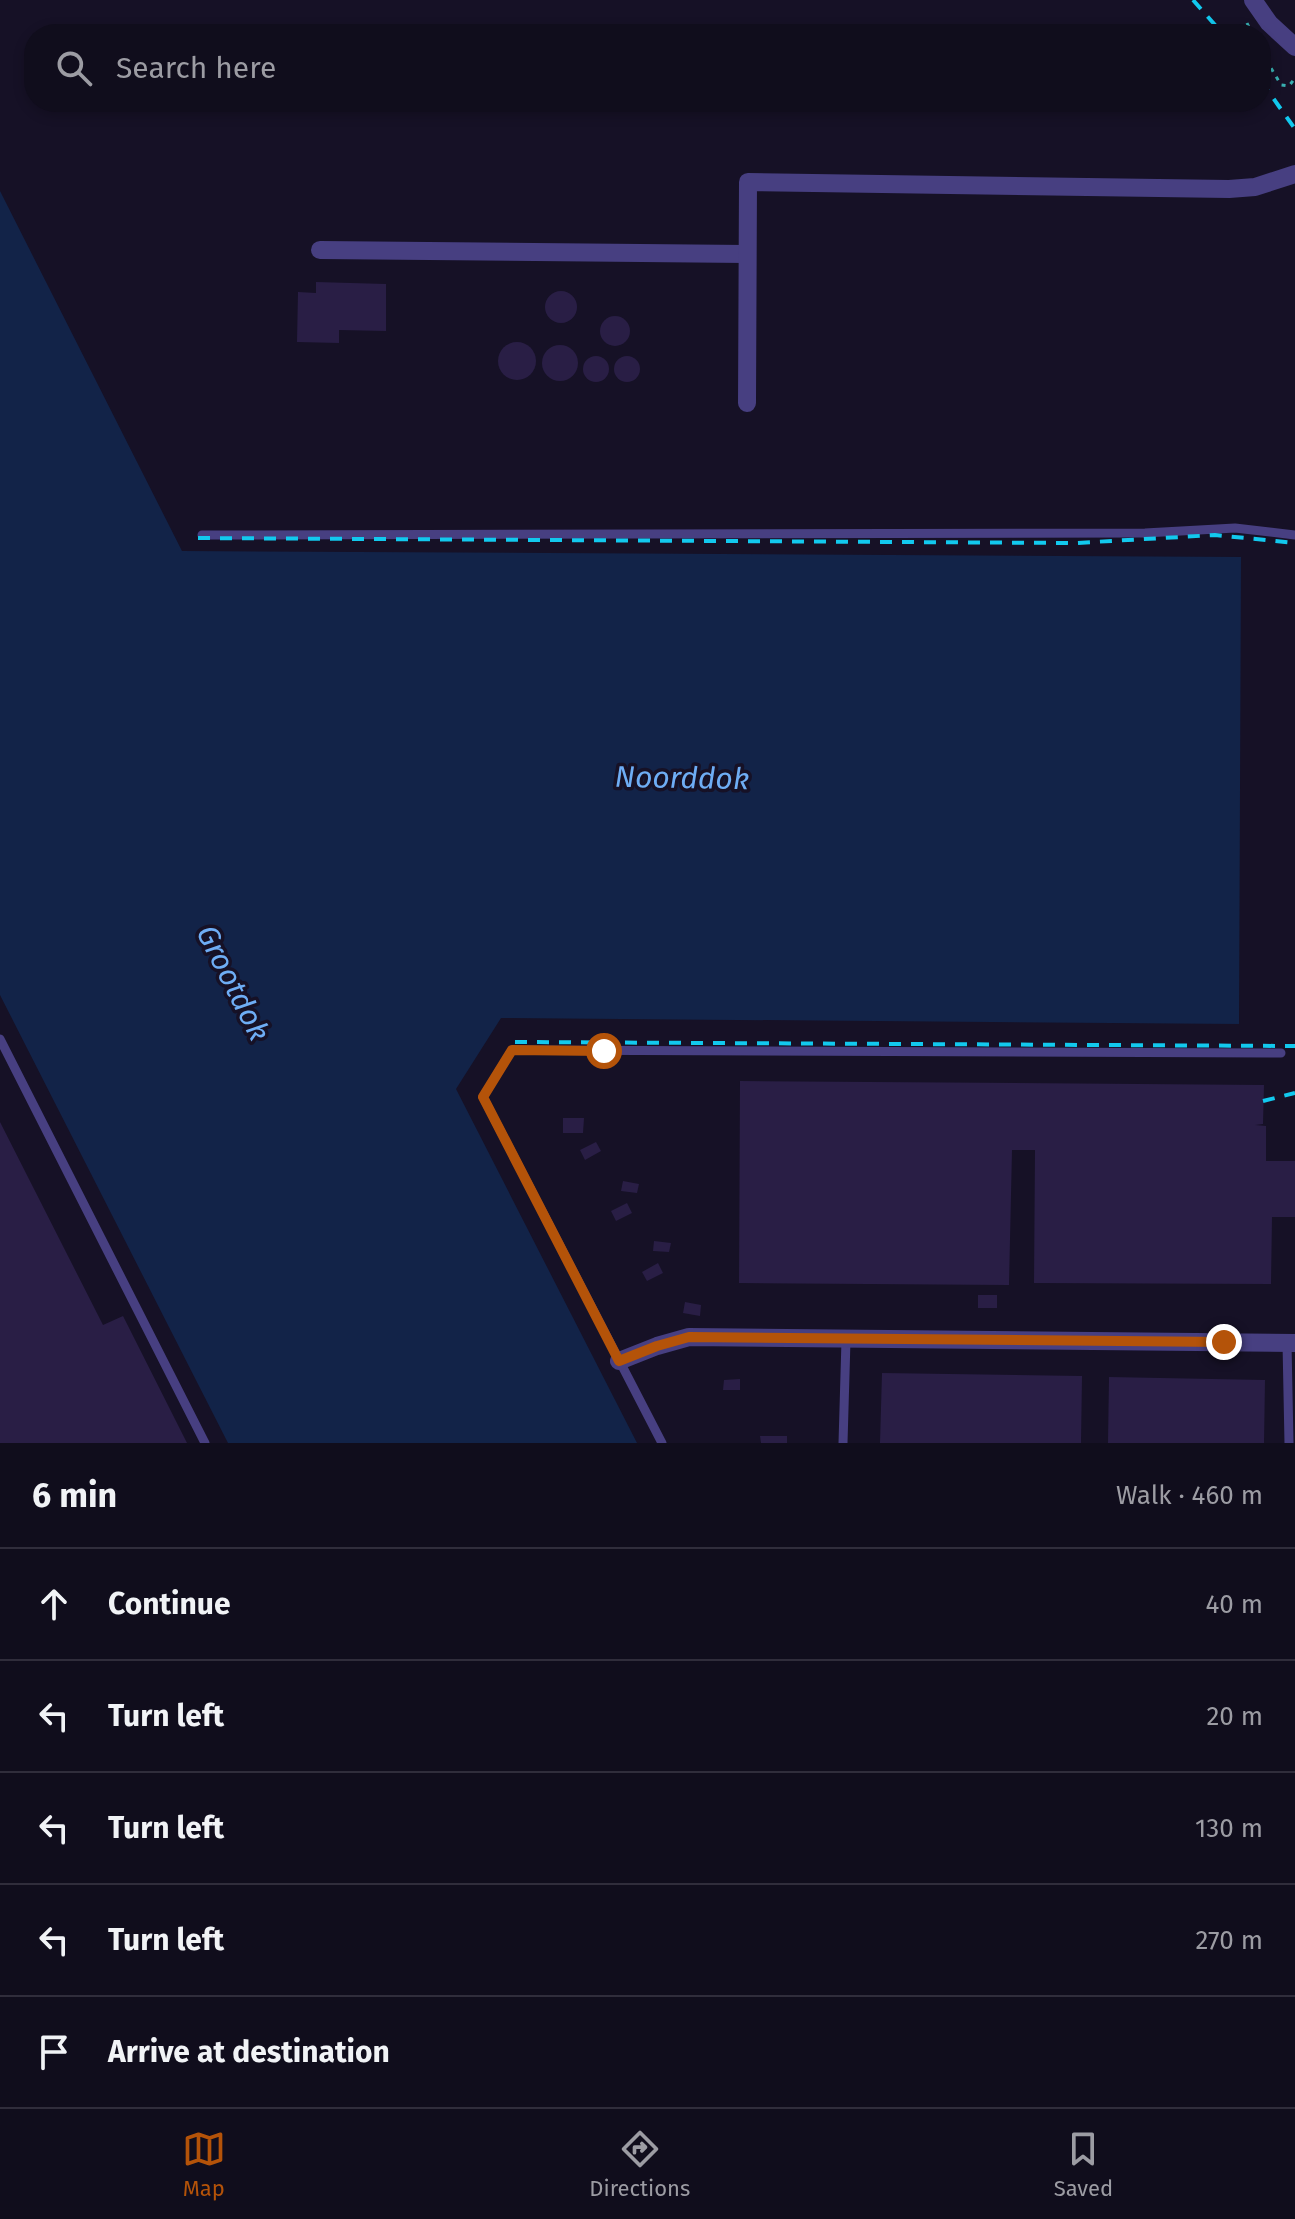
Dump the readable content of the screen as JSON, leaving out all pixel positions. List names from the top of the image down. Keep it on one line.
{"water":["Noorddok","Grootdok"],"page":{"search":"Search here","heading":["6 min","Walk · 460 m"],"list":[["Continue","40 m"],["Turn left","20 m"],["Turn left","130 m"],["Turn left","270 m"],"Arrive at destination"],"nav":["Map","Directions","Saved"]}}
